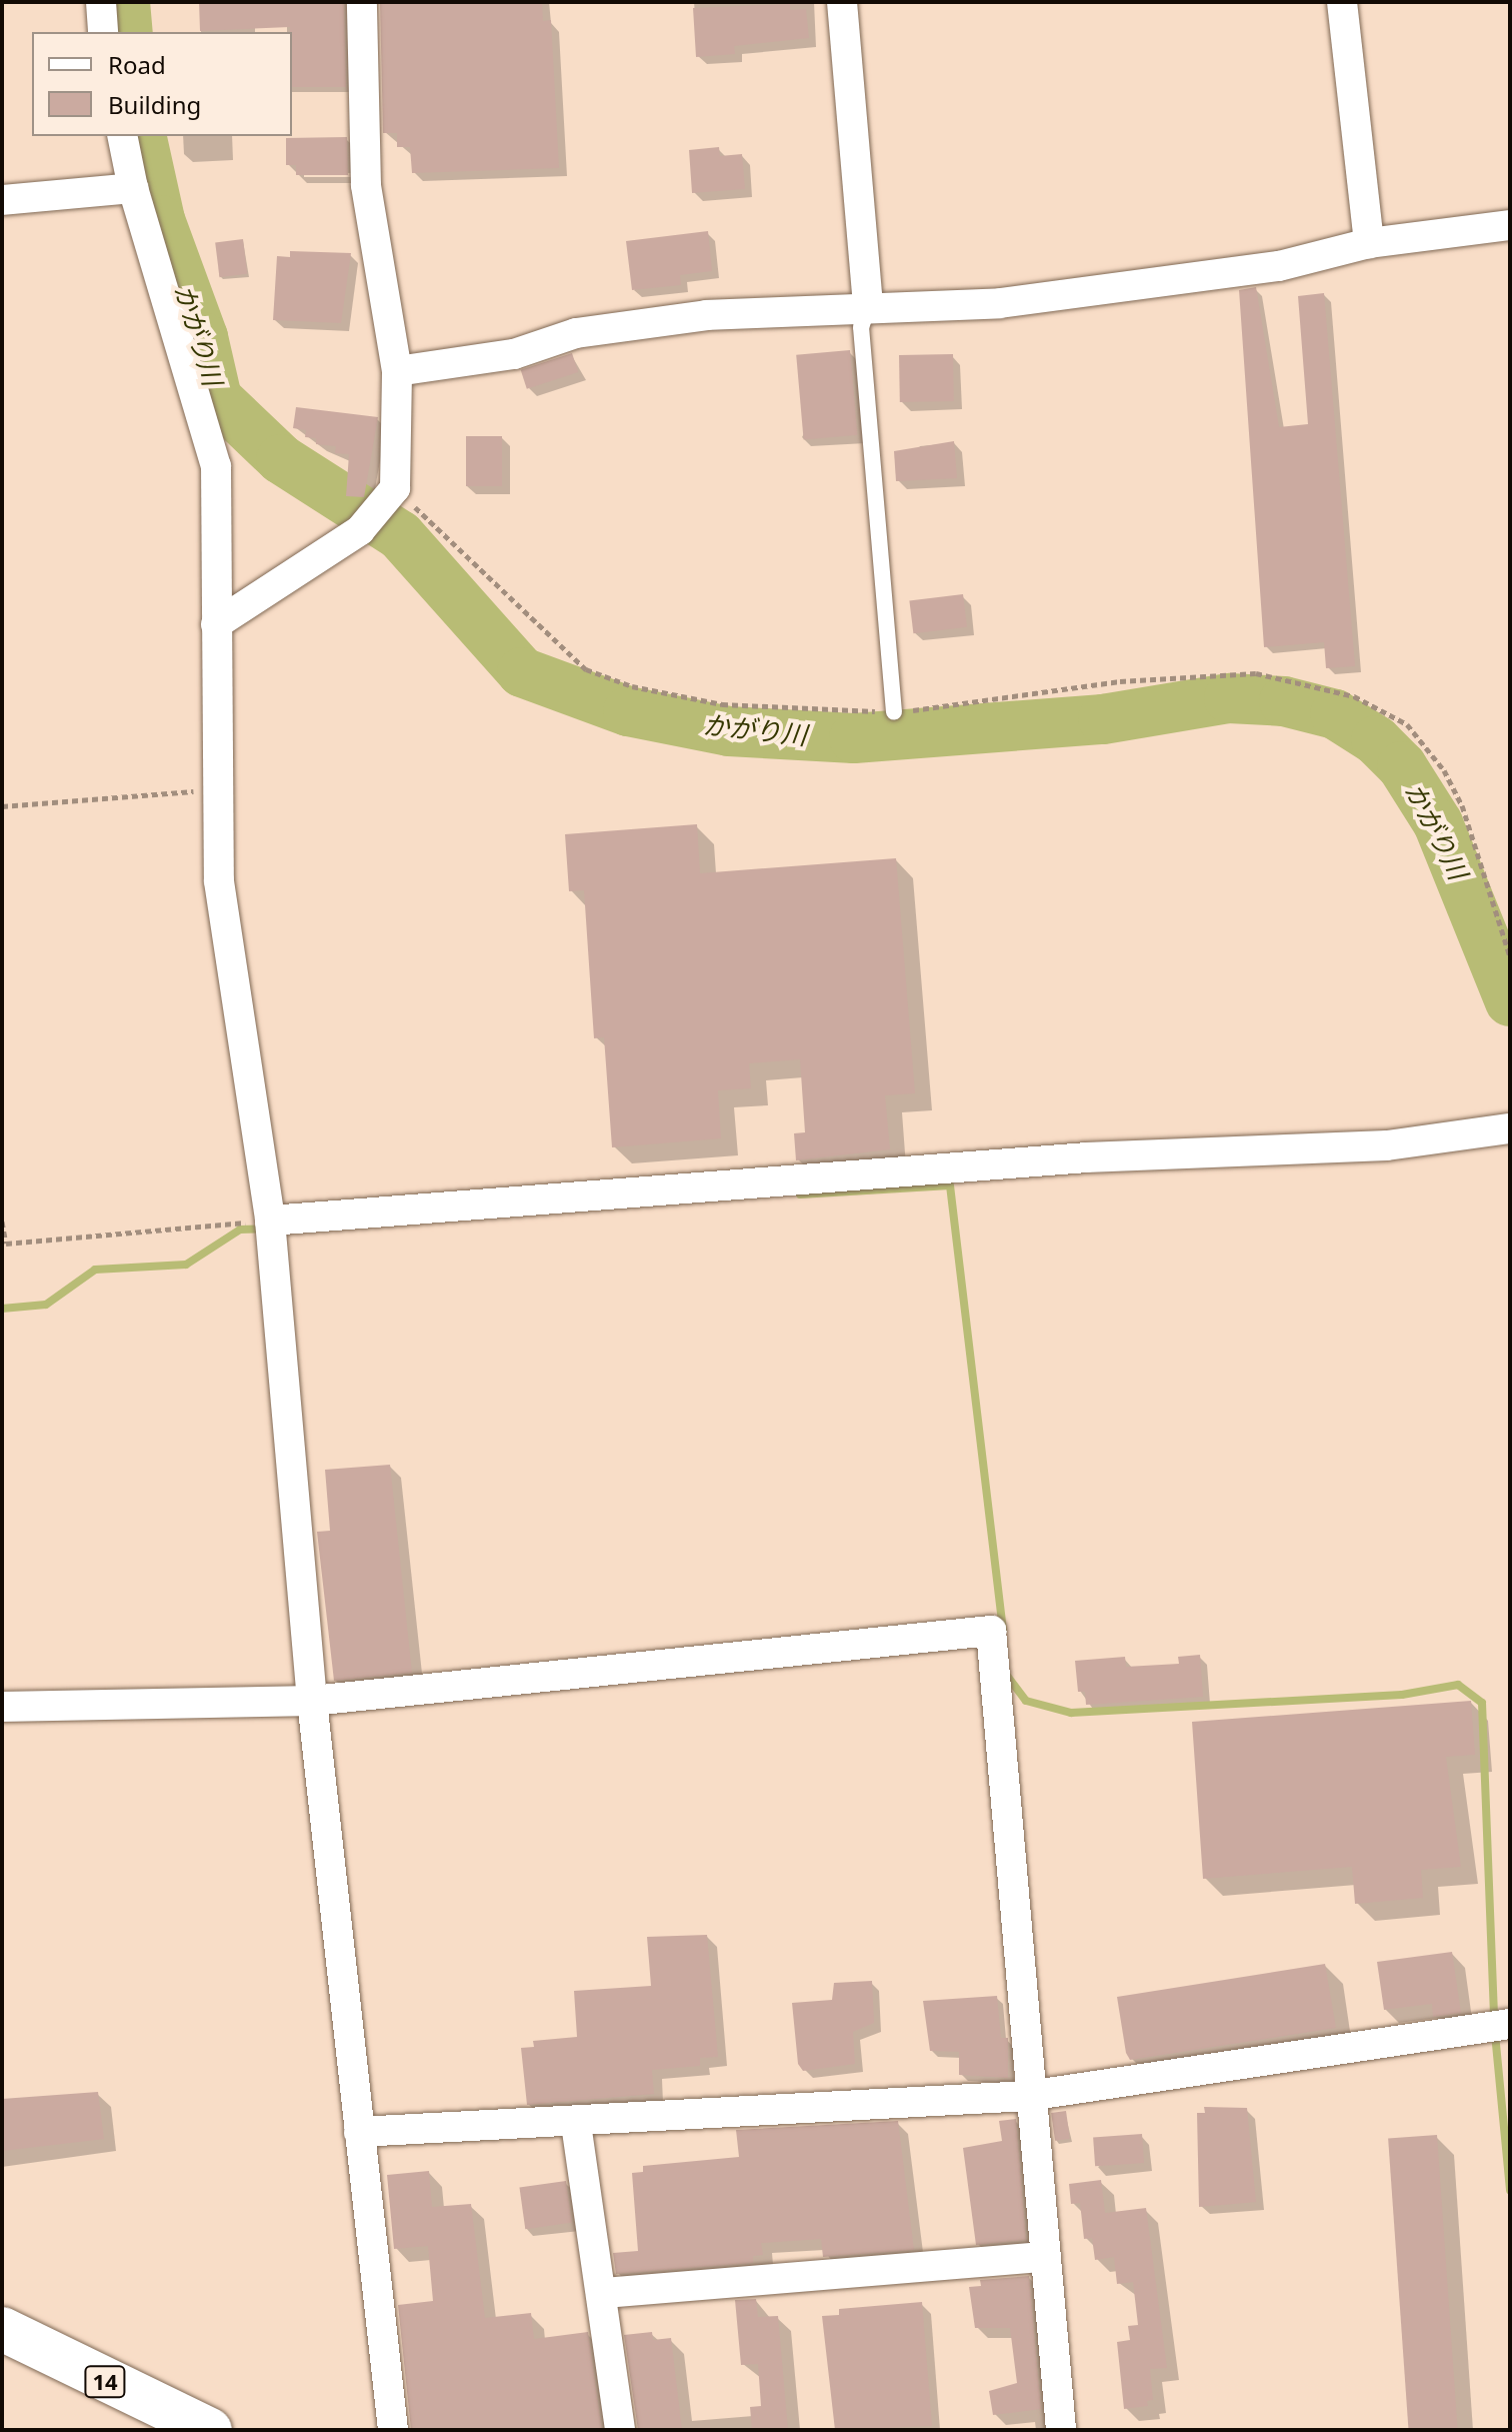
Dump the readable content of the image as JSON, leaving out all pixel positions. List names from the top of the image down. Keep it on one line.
{"streets":{"main road":["14"]},"water":["かがり川"],"legend":["Road","Building"]}
